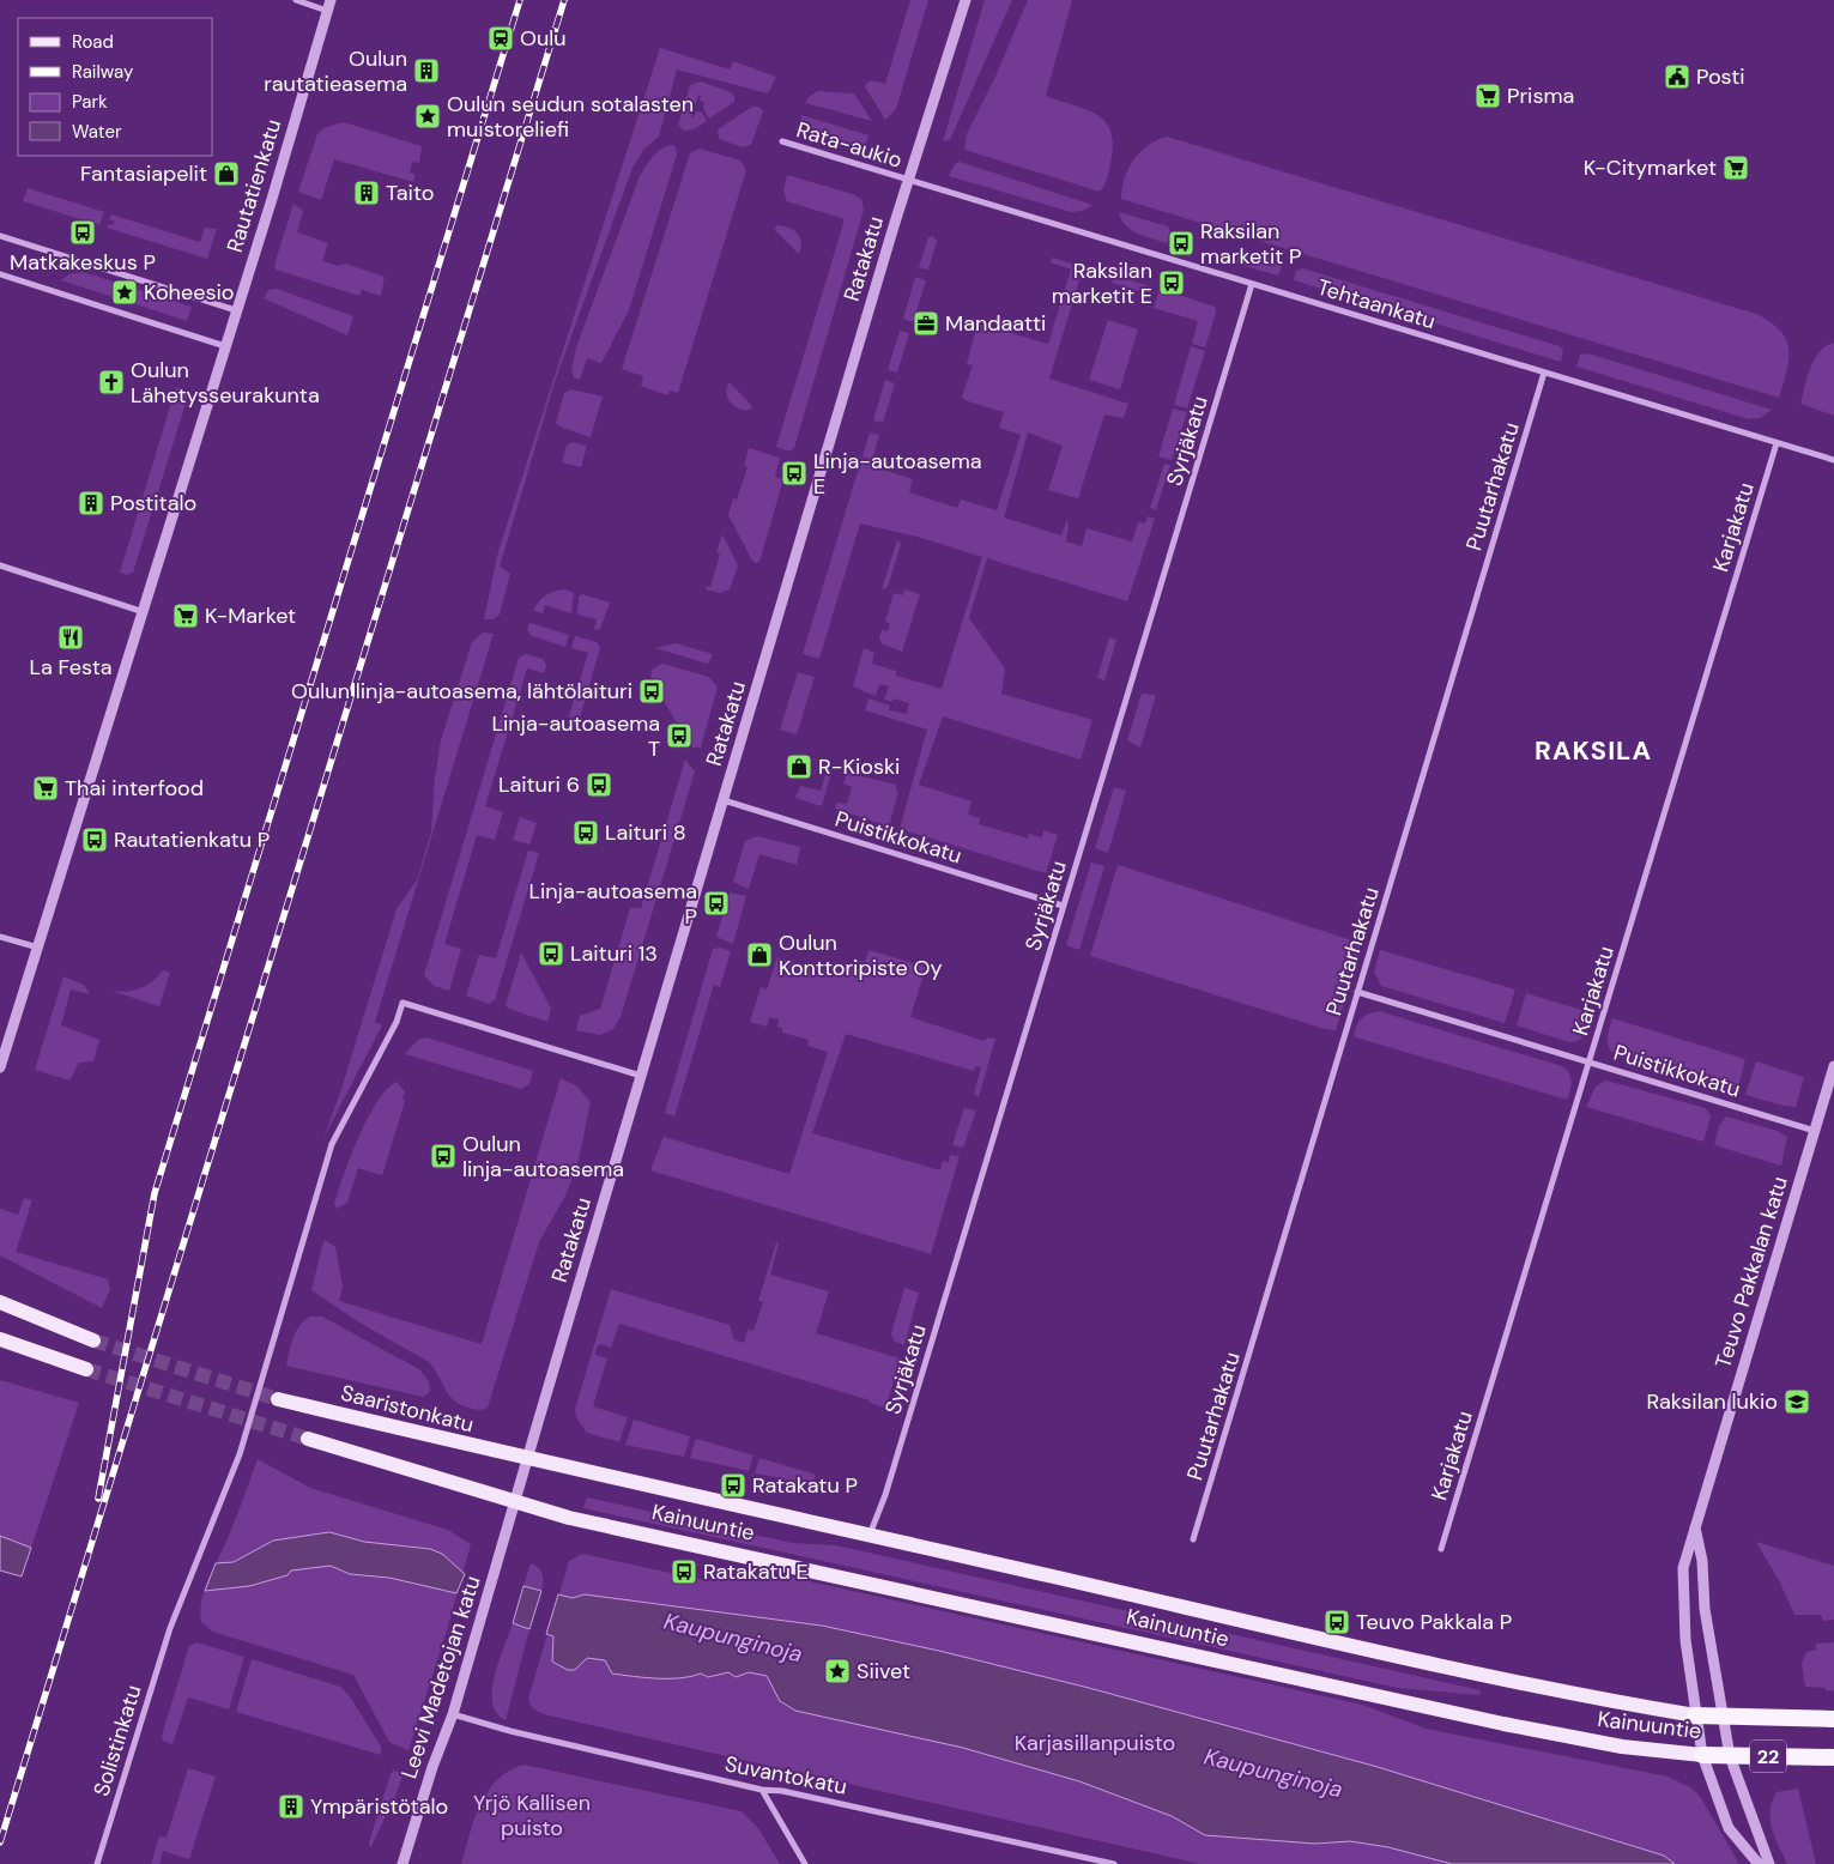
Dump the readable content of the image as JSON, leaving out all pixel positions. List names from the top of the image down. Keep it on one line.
{"streets":{"highway":["Kainuuntie","22"],"main road":["Saaristonkatu"],"street":["Rata-aukio","Rautatienkatu","Ratakatu","Tehtaankatu","Syrjäkatu","Puutarhakatu","Karjakatu","Puistikkokatu","Teuvo Pakkalan katu","Leevi Madetojan katu","Solistinkatu","Suvantokatu"]},"crossings":[["Rata-aukio","Ratakatu"],["Rata-aukio","Tehtaankatu"],["Ratakatu","Tehtaankatu"],["Ratakatu","Puistikkokatu"],["Ratakatu","Saaristonkatu"],["Ratakatu","Kainuuntie"],["Ratakatu","Leevi Madetojan katu"],["Ratakatu","Solistinkatu"],["Tehtaankatu","Syrjäkatu"],["Tehtaankatu","Puutarhakatu"],["Tehtaankatu","Karjakatu"],["Syrjäkatu","Puistikkokatu"],["Syrjäkatu","Kainuuntie"],["Puutarhakatu","Puistikkokatu"],["Karjakatu","Puistikkokatu"],["Puistikkokatu","Teuvo Pakkalan katu"],["Teuvo Pakkalan katu","Kainuuntie"],["Saaristonkatu","Kainuuntie"],["Kainuuntie","Leevi Madetojan katu"],["Leevi Madetojan katu","Suvantokatu"]],"districts":["RAKSILA"],"water":["Kaupunginoja"],"parks":["Karjasillanpuisto","Yrjö Kallisen puisto"],"places":{"station":["Oulu"],"building":["Oulun rautatieasema","Taito","Postitalo","Ympäristötalo"],"public building":["Posti"],"supermarket":["Prisma","K-Citymarket","K-Market","Thai interfood"],"place":["Oulun seudun sotalasten muistoreliefi","Koheesio","Siivet"],"shop":["Fantasiapelit","R-Kioski","Oulun Konttoripiste Oy"],"bus stop":["Matkakeskus P","Raksilan marketit P","Raksilan marketit E","Linja-autoasema E","Oulun linja-autoasema, lähtölaituri","Linja-autoasema T","Laituri 6","Laituri 8","Rautatienkatu P","Linja-autoasema P","Laituri 13","Oulun linja-autoasema","Ratakatu P","Ratakatu E","Teuvo Pakkala P"],"office":["Mandaatti"],"church":["Oulun Lähetysseurakunta"],"restaurant":["La Festa"],"school or university":["Raksilan lukio"]},"legend":["Road","Railway","Park","Water"]}
